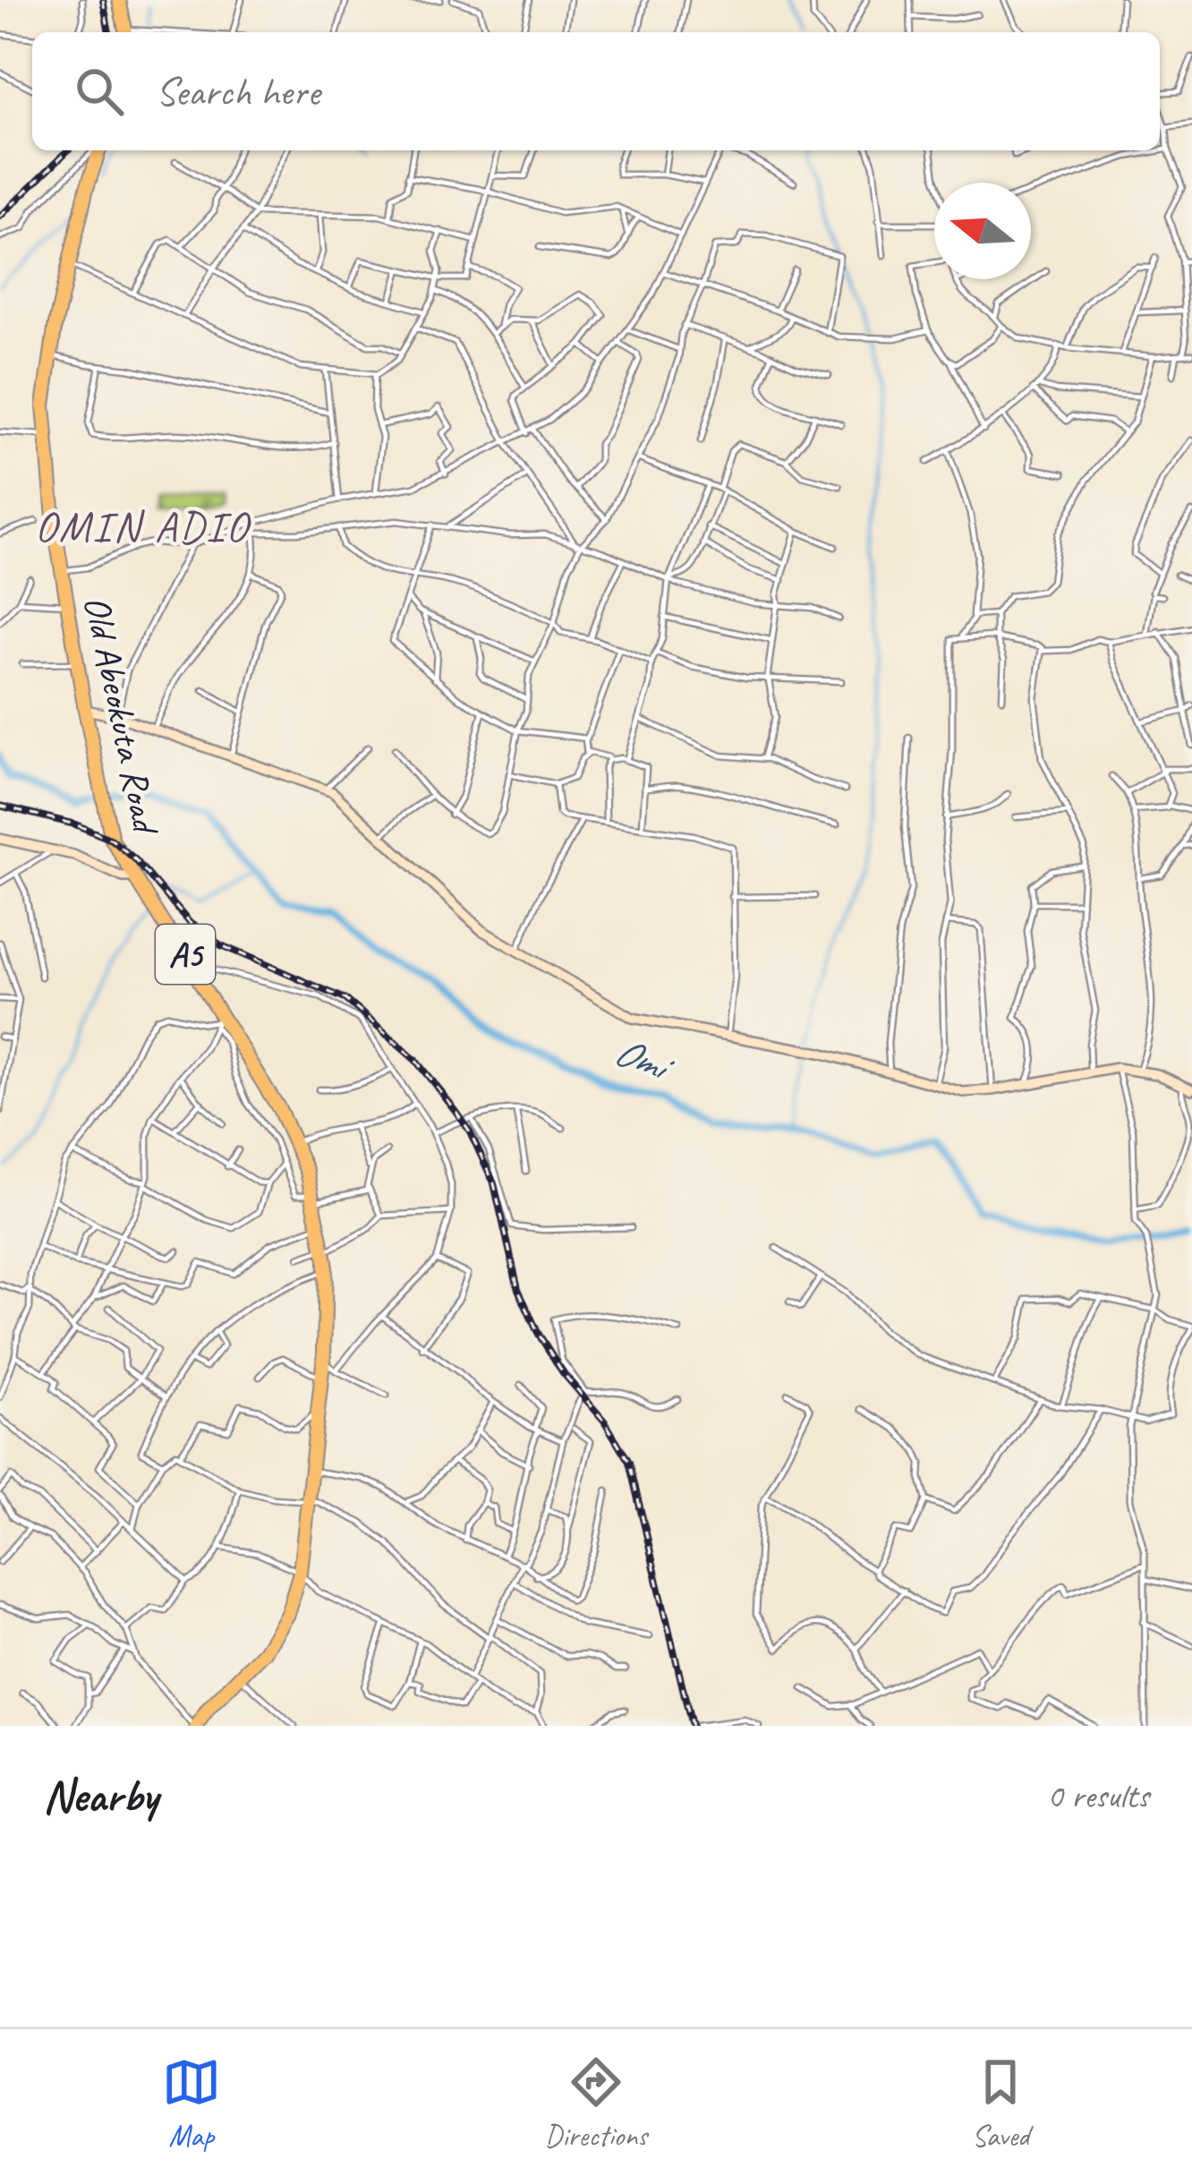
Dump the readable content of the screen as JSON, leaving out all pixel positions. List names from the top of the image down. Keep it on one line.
{"streets":{"highway":["Old Abeokuta Road","A5"]},"districts":["OMIN ADIO"],"water":["Omi"],"north":"left","page":{"search":"Search here","heading":["Nearby","0 results"],"nav":["Map","Directions","Saved"]}}
